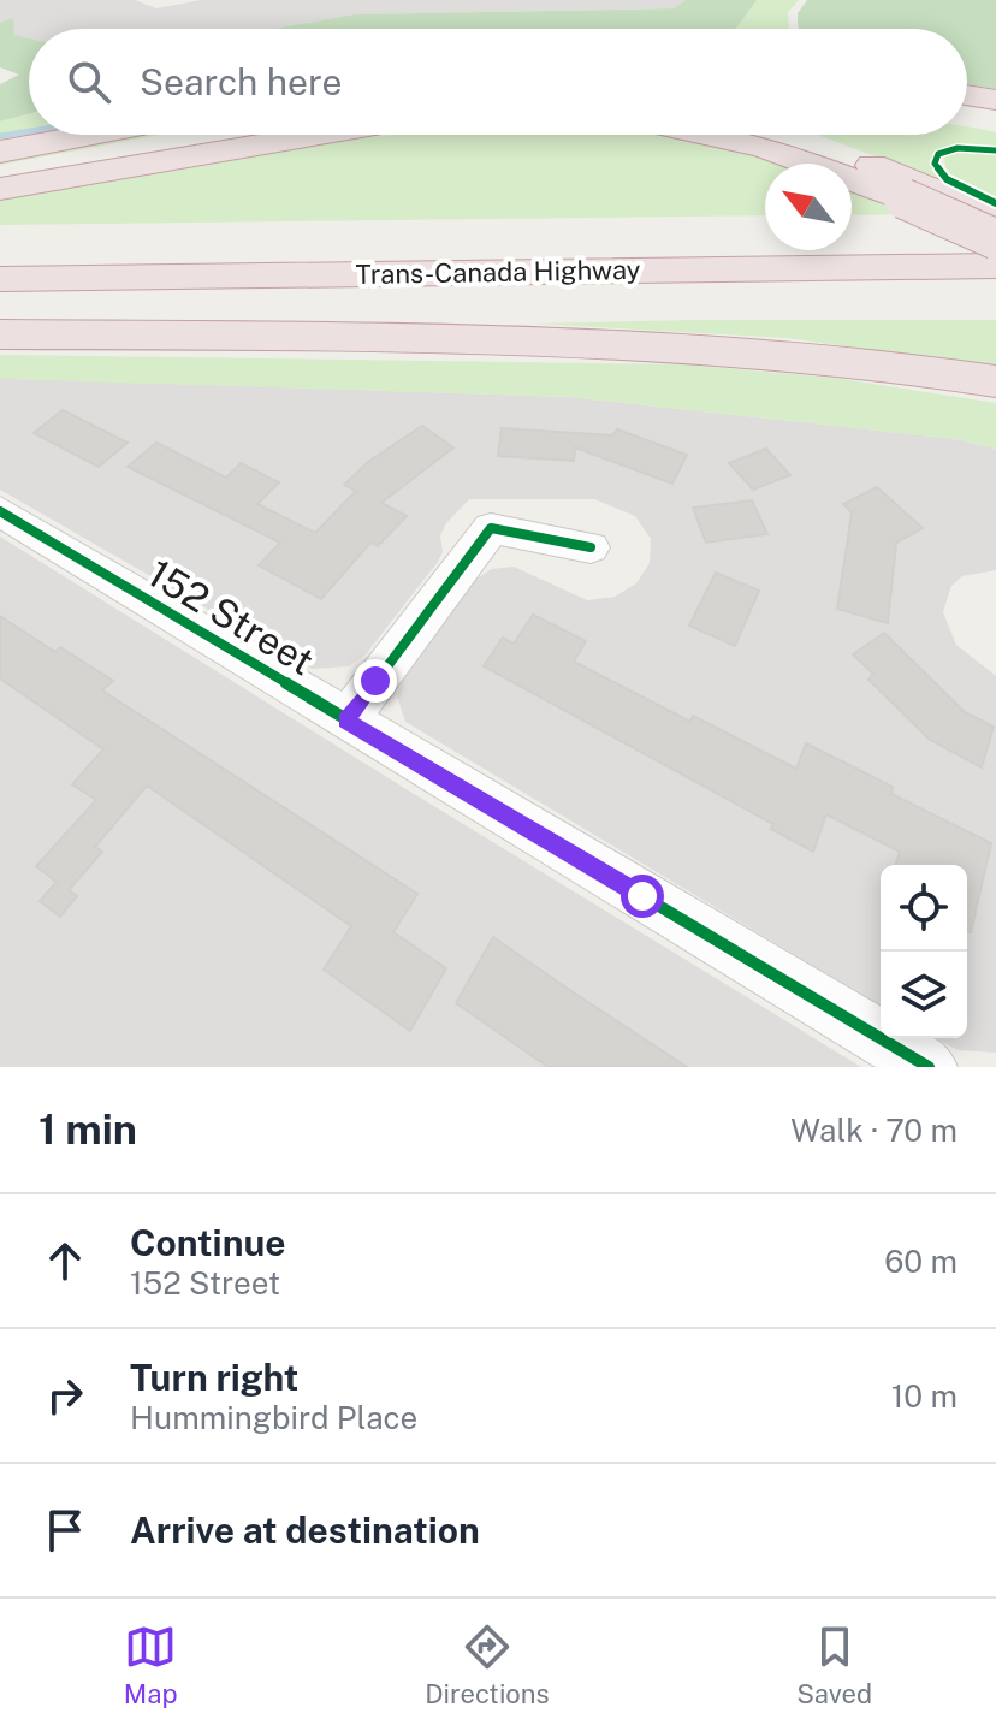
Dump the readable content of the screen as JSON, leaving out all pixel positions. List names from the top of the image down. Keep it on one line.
{"streets":{"highway":["Trans-Canada Highway"],"street":["152 Street"]},"north":"top left","page":{"search":"Search here","heading":["1 min","Walk · 70 m"],"list":[["Continue","152 Street","60 m"],["Turn right","Hummingbird Place","10 m"],"Arrive at destination"],"nav":["Map","Directions","Saved"]}}
